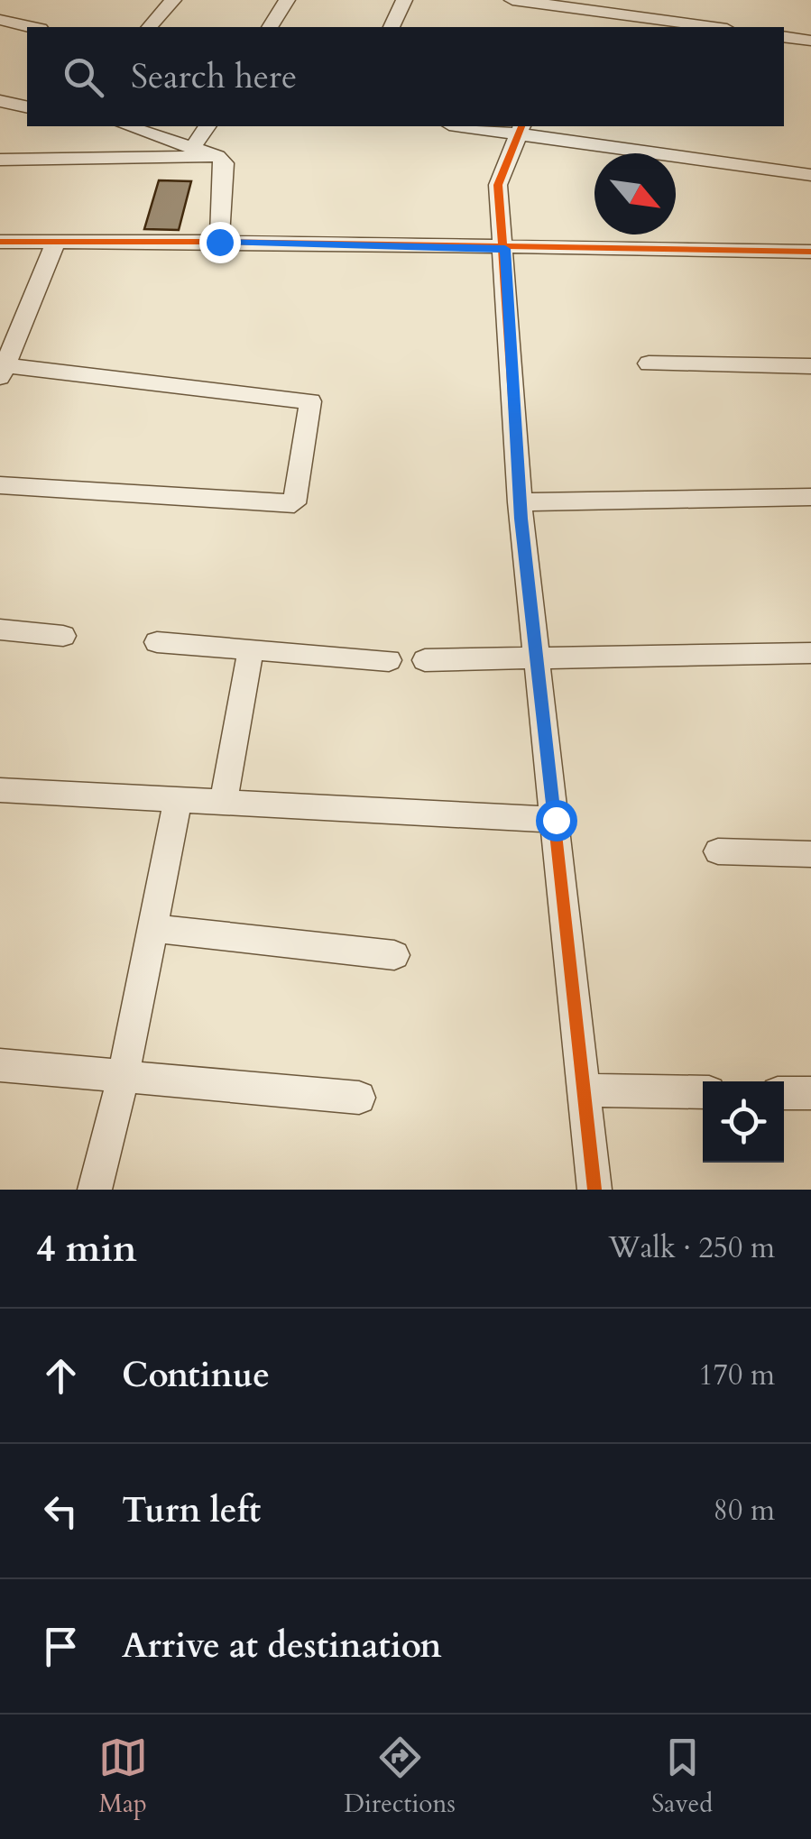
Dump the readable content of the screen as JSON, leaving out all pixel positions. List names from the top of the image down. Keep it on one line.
{"north":"bottom right","page":{"search":"Search here","heading":["4 min","Walk · 250 m"],"list":[["Continue","170 m"],["Turn left","80 m"],"Arrive at destination"],"nav":["Map","Directions","Saved"]}}
